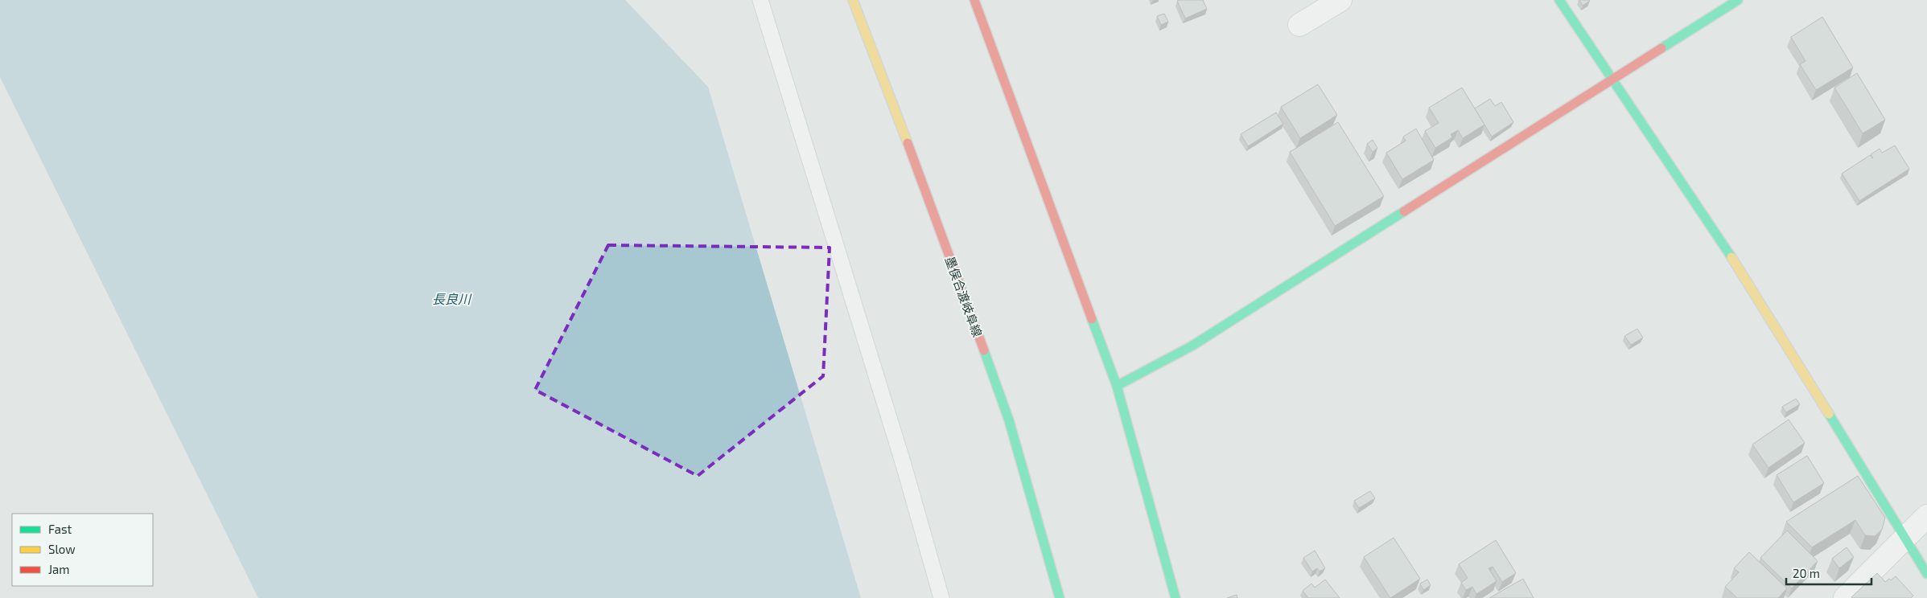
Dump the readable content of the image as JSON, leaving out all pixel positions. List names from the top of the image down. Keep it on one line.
{"streets":{"street":["墨俣合渡岐阜線"]},"water":["長良川"],"legend":["Fast","Slow","Jam"],"scale_bar":"20 m"}
